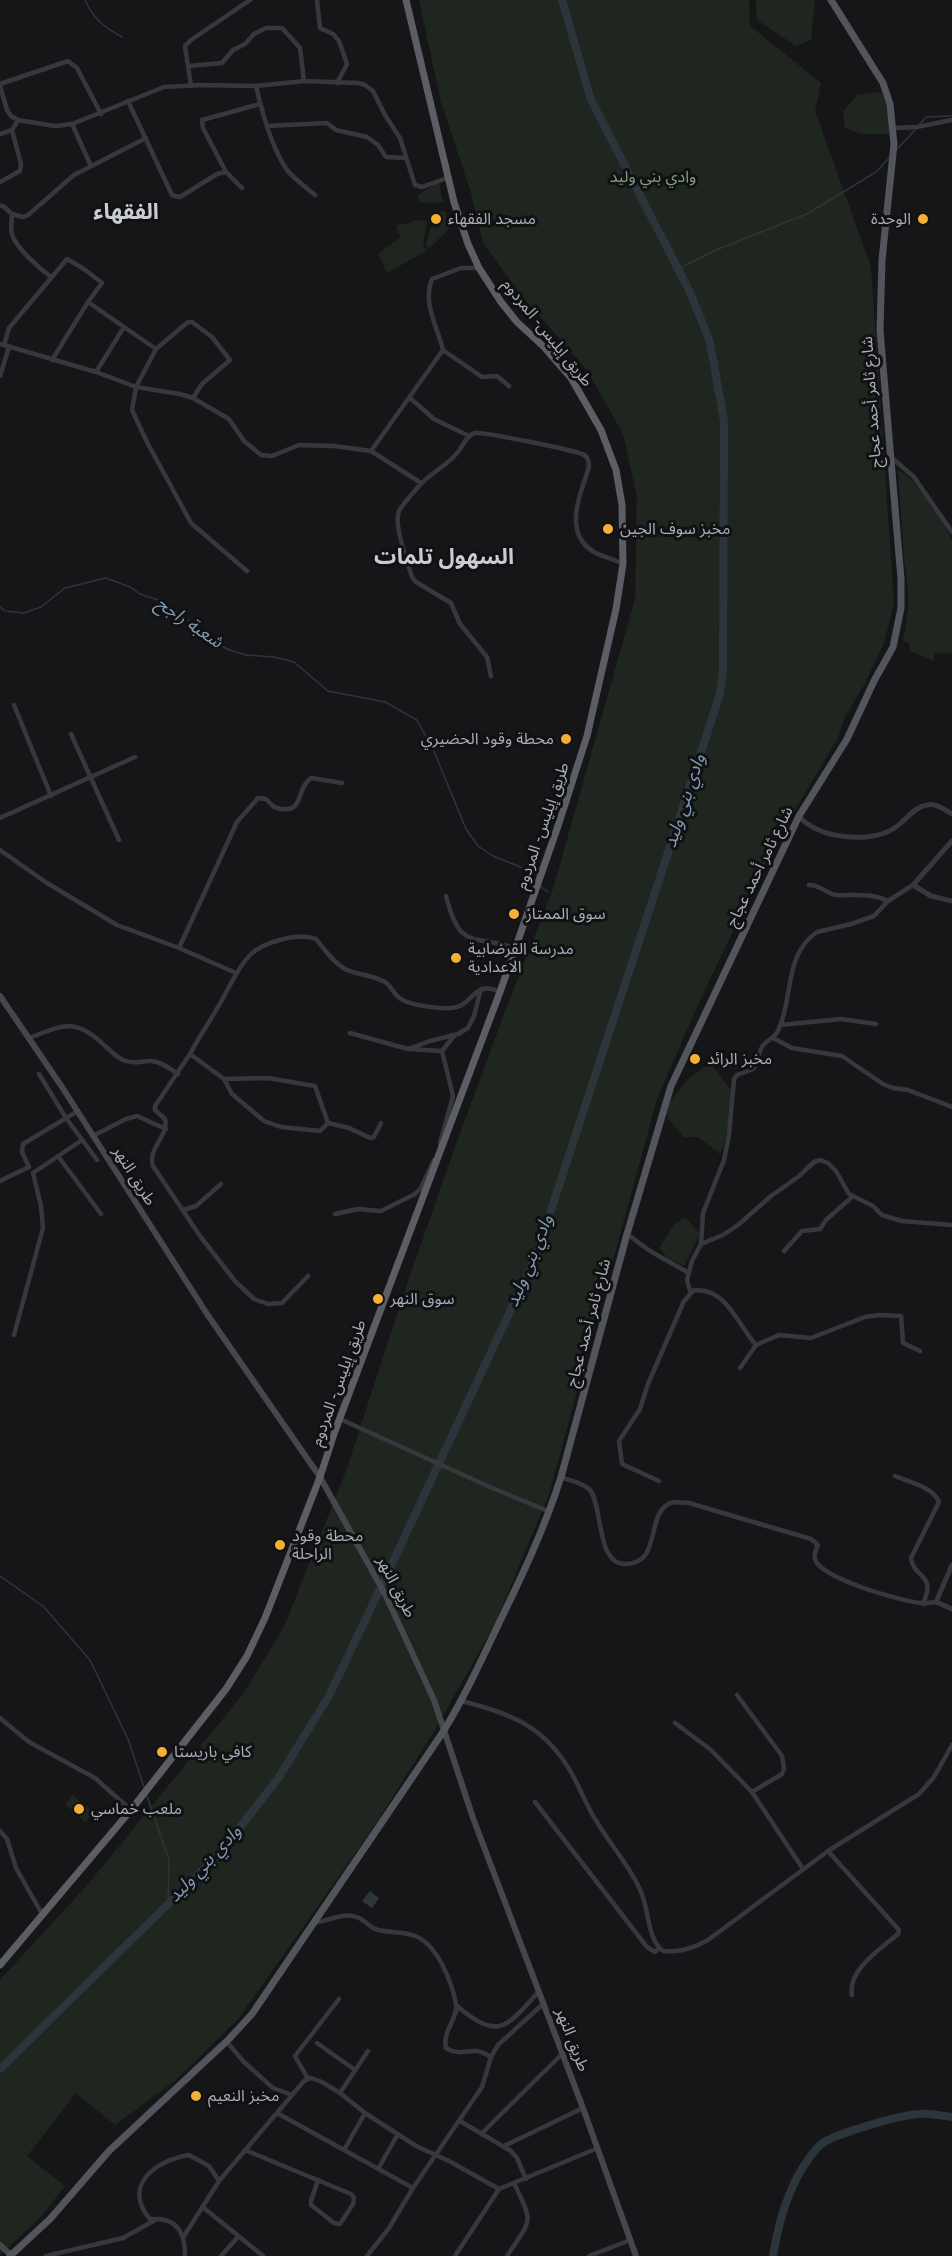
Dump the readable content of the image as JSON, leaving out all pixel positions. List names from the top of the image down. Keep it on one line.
{"streets":{"highway":["طريق إيليس- المردوم"],"main road":["شارع ثامر أحمد عجاج","طريق النهر"]},"crossings":[["طريق إيليس- المردوم","طريق النهر"],["شارع ثامر أحمد عجاج","طريق النهر"]],"districts":["الفقهاء","السهول تلمات"],"water":["شعبة راجح","وادي بني وليد"],"parks":["وادي بني وليد"],"places":["مسجد الفقهاء","الوحدة","مخبز سوف الجين","محطة وقود الحضيري","سوق الممتاز","مدرسة القرضابية الاعدادية","مخبز الرائد","سوق النهر","محطة وقود الراحلة","كافي باريستا","ملعب خماسي","مخبز النعيم"]}
